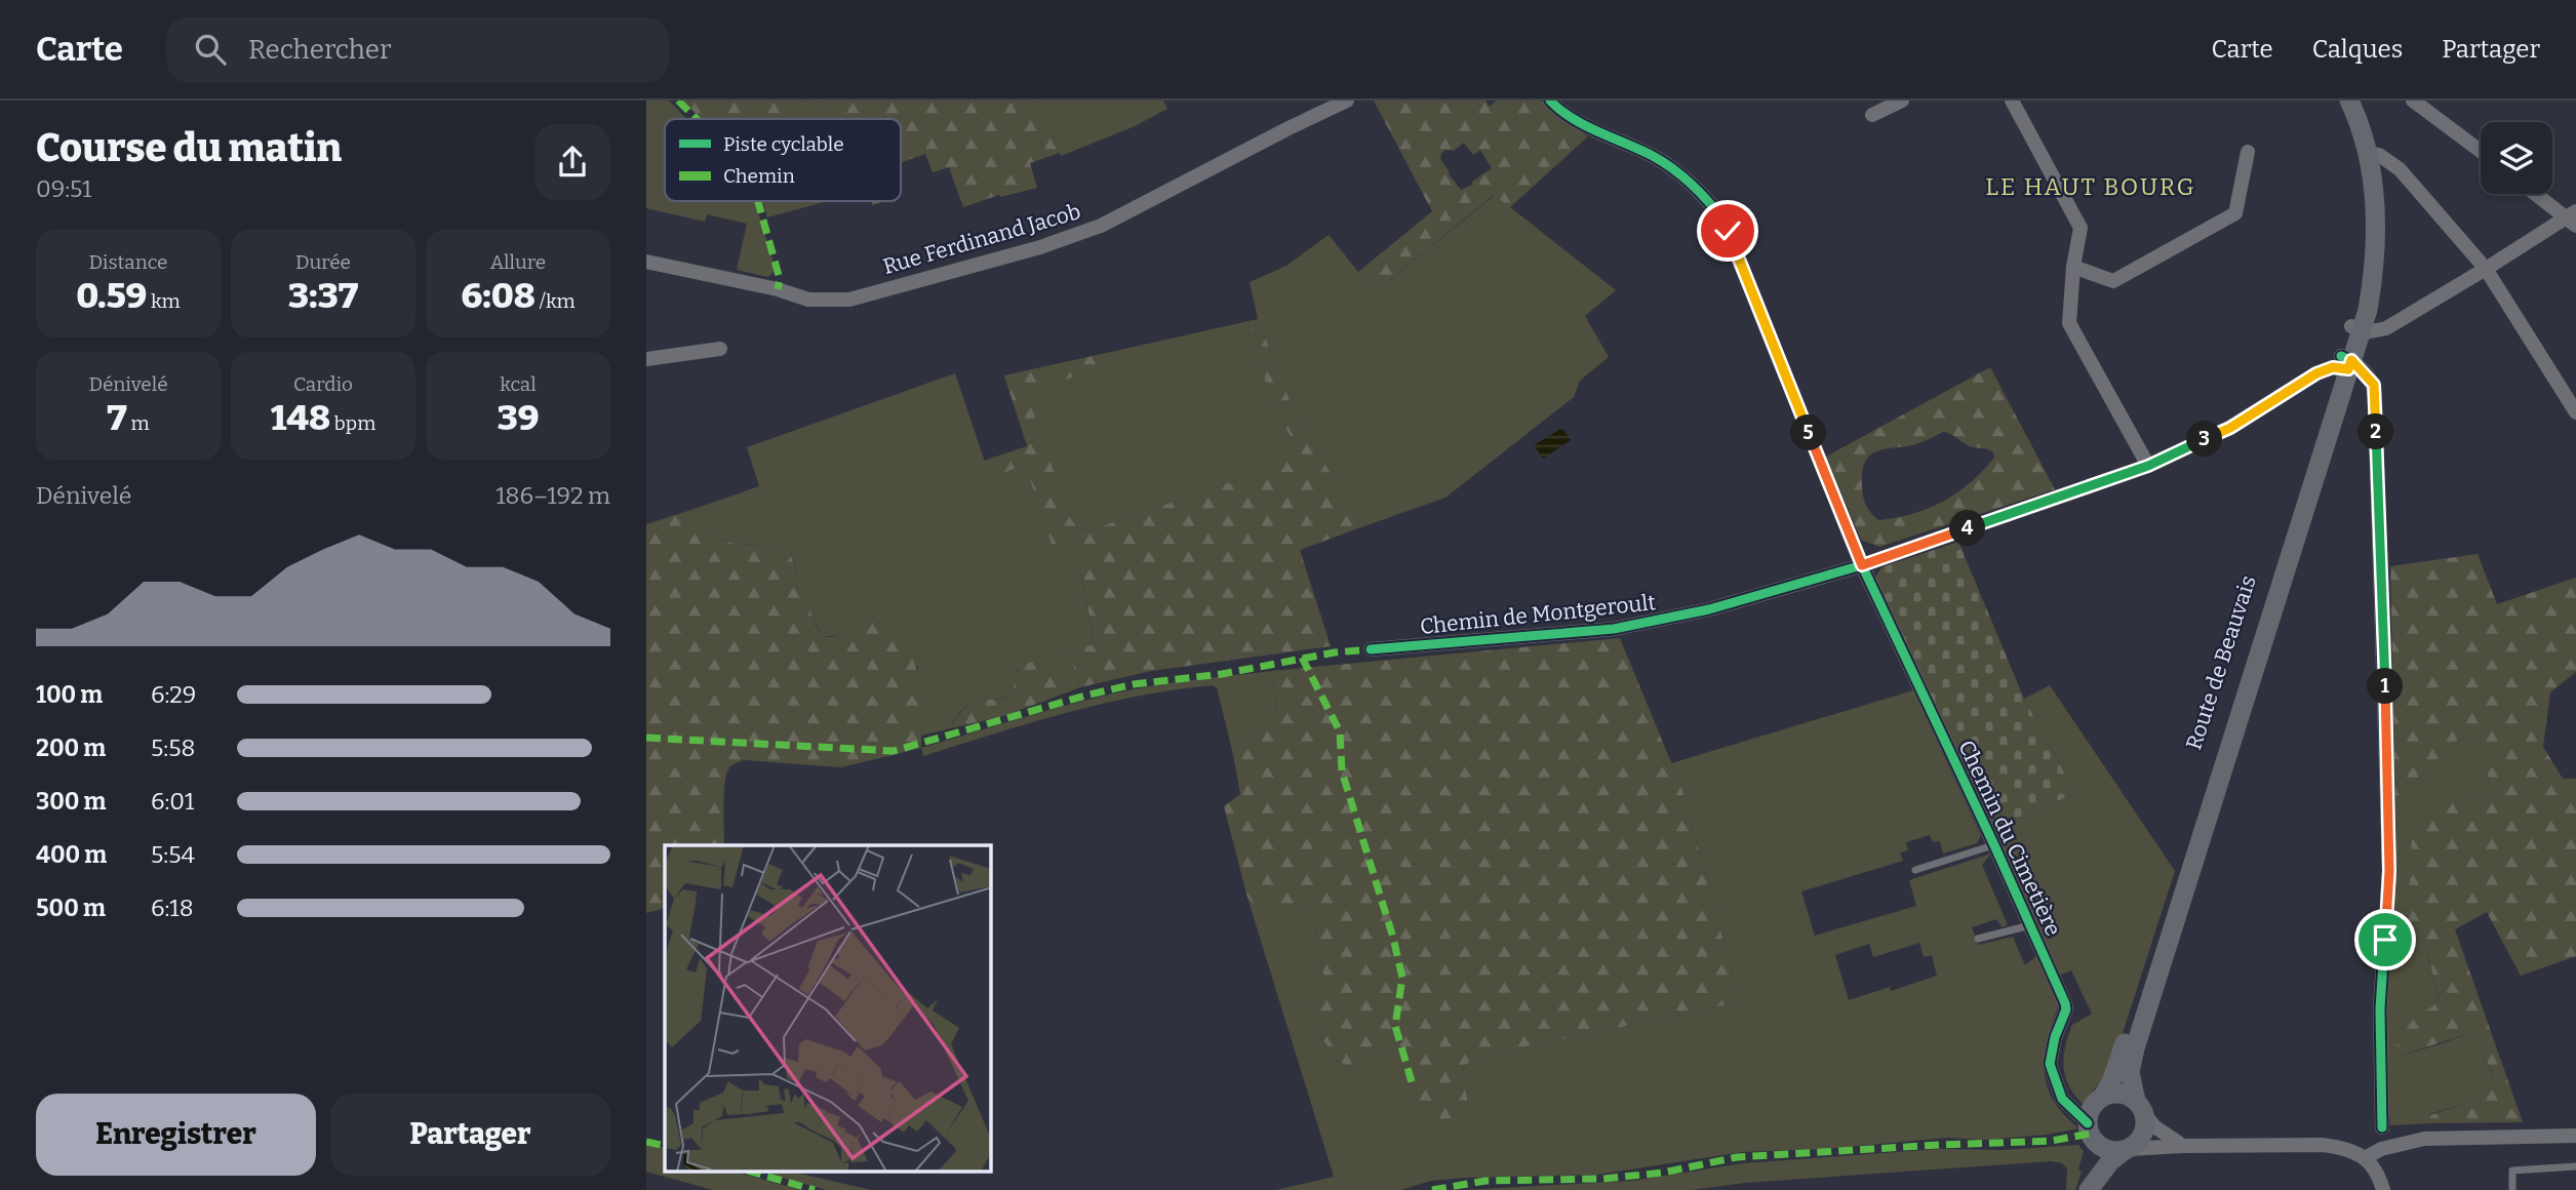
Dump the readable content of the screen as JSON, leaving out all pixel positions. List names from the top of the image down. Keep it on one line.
{"streets":{"main road":["Route de Beauvais"],"street":["Rue Ferdinand Jacob","Chemin de Montgeroult","Chemin du Cimetière"]},"crossings":[["Chemin de Montgeroult","Route de Beauvais"],["Chemin de Montgeroult","Chemin du Cimetière"],["Route de Beauvais","Chemin du Cimetière"]],"districts":["LE HAUT BOURG"],"legend":["Piste cyclable","Chemin"],"page":{"header":"Carte","search":"Rechercher","nav":["Carte","Calques","Partager"],"heading":["Course du matin","09:51"],"stats":[["Distance","0.59 km"],["Durée","3:37"],["Allure","6:08 /km"],["Dénivelé","7 m"],["Cardio","148 bpm"],["kcal","39"]],"pins":["2","5","3","4","1"],"chart":["Dénivelé","186–192 m"],"list":[{"name":"100 m","note":"6:29"},{"name":"200 m","note":"5:58"},{"name":"300 m","note":"6:01"},{"name":"400 m","note":"5:54"},{"name":"500 m","note":"6:18"}],"buttons":["Enregistrer","Partager"]}}
